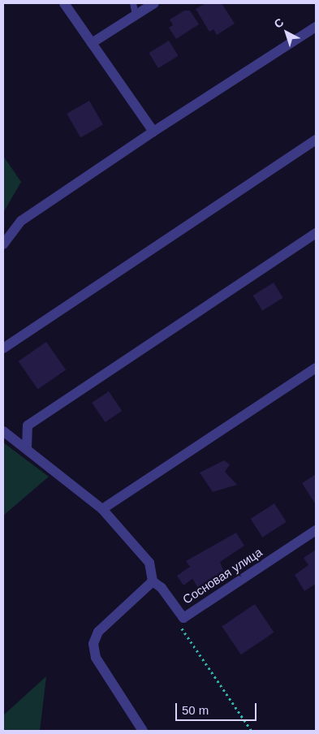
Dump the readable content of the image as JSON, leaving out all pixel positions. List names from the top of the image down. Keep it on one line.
{"streets":{"street":["Сосновая улица"]},"scale_bar":"50 m","north":"top left"}
